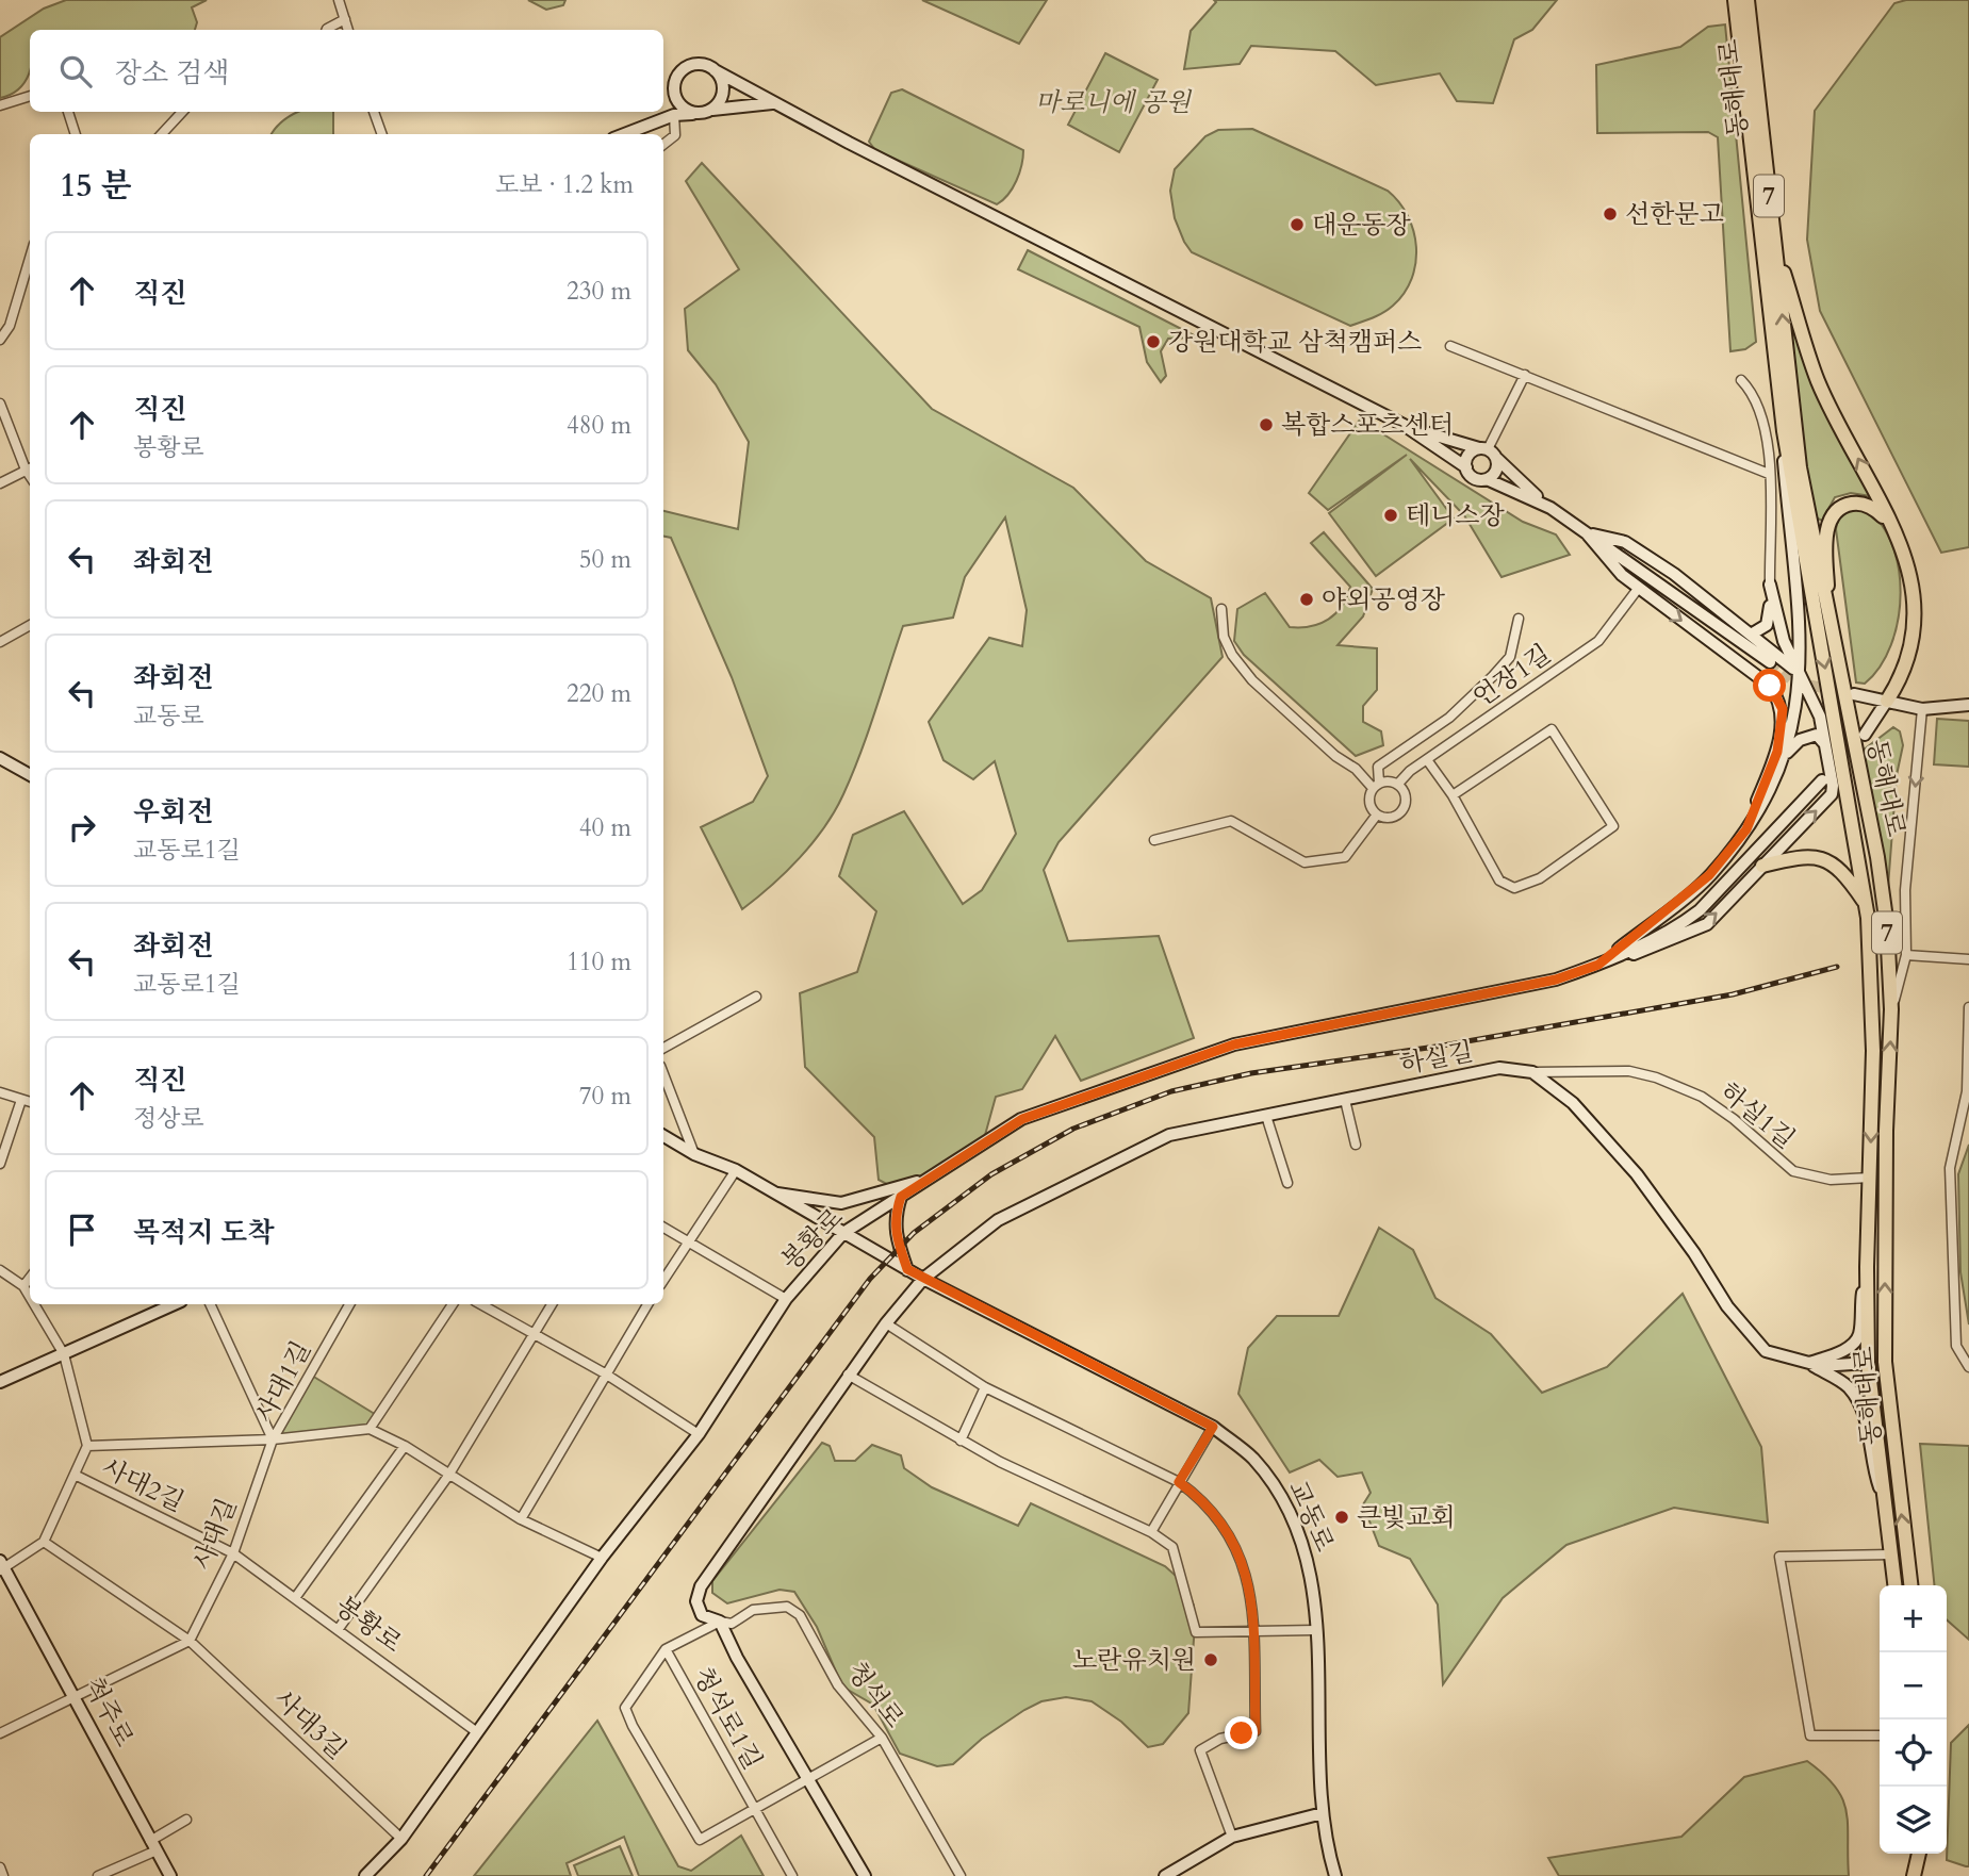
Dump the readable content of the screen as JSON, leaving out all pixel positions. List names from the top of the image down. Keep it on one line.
{"streets":{"main road":["동해대로","7"],"street":["언장1길","하실길","하실1길","봉황로","사대1길","사대2길","교동로","사대길","청석로","척주로","청석로1길","사대3길"]},"crossings":[["동해대로","하실1길"],["하실길","하실1길"],["하실길","교동로"],["봉황로","사대2길"],["봉황로","교동로"],["봉황로","사대길"],["봉황로","사대3길"],["사대1길","사대길"],["사대2길","사대길"],["사대2길","척주로"],["사대길","사대3길"],["청석로","청석로1길"]],"parks":["마로니에 공원"],"places":["선한문고","대운동장","강원대학교 삼척캠퍼스","복합스포츠센터","테니스장","야외공영장","큰빛교회","노란유치원"],"page":{"search":"장소 검색","heading":["15 분","도보 · 1.2 km"],"list":[["직진","230 m"],["직진","봉황로","480 m"],["좌회전","50 m"],["좌회전","교동로","220 m"],["우회전","교동로1길","40 m"],["좌회전","교동로1길","110 m"],["직진","정상로","70 m"],"목적지 도착"],"map_buttons":["+","−"]}}
